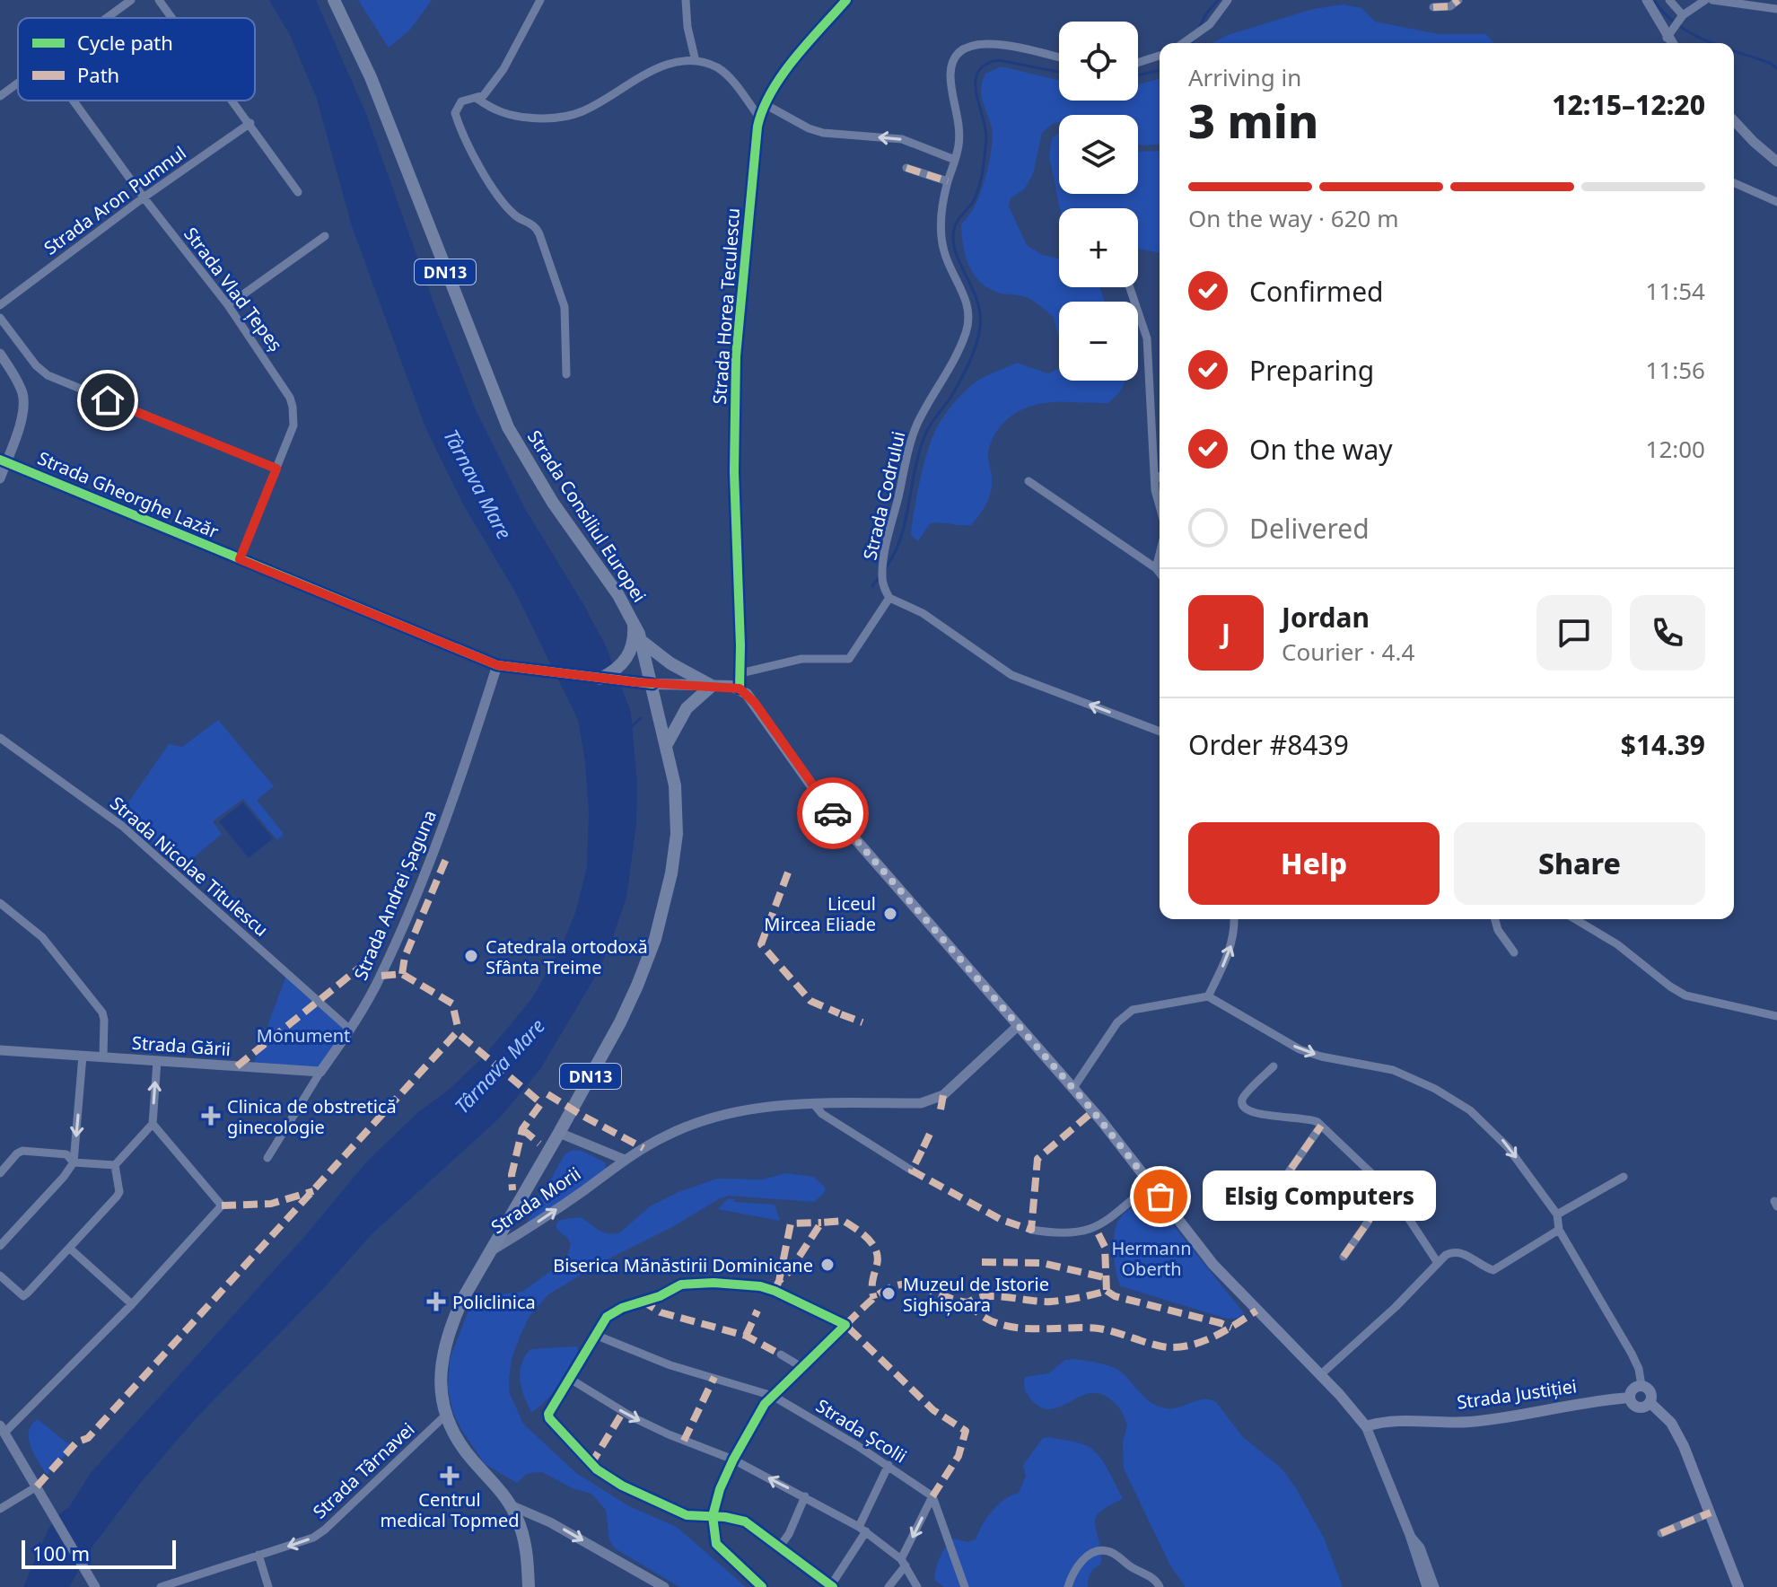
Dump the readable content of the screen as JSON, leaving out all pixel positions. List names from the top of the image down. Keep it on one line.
{"streets":{"highway":["DN13","Strada Consiliul Europei","Strada Morii"],"main road":["Strada Justiției"],"street":["Strada Aron Pumnul","Strada Vlad Țepeș","Strada Horea Teculescu","Strada Gheorghe Lazăr","Strada Codrului","Strada Nicolae Titulescu","Strada Andrei Șaguna","Strada Gării","Strada Școlii","Strada Târnavei"]},"crossings":[["Strada Aron Pumnul","Strada Vlad Țepeș"],["DN13","Strada Morii"],["Strada Vlad Țepeș","Strada Gheorghe Lazăr"],["Strada Gheorghe Lazăr","Strada Consiliul Europei"],["Strada Gheorghe Lazăr","Strada Andrei Șaguna"],["Strada Consiliul Europei","Strada Morii"],["Strada Nicolae Titulescu","Strada Andrei Șaguna"],["Strada Andrei Șaguna","Strada Gării"],["Strada Morii","Strada Târnavei"]],"one_way":["Strada Târnavei"],"water":["Târnava Mare"],"parks":["Monument","Hermann Oberth"],"places":{"other":["Liceul Mircea Eliade","Catedrala ortodoxă Sfânta Treime","Elsig Computers","Biserica Mănăstirii Dominicane","Muzeul de Istorie Sighișoara"],"health":["Clinica de obstretică ginecologie","Policlinica","Centrul medical Topmed"]},"legend":["Cycle path","Path"],"scale_bar":"100 m","page":{"map_buttons":["+","−"],"heading":["3 min","Arriving in","12:15–12:20"],"panel":["Jordan","Courier · 4.4","Order #8439","$14.39"],"bar":"On the way · 620 m","list":[["Confirmed","11:54"],["Preparing","11:56"],["On the way","12:00"],"Delivered"],"round":"J","buttons":["Help","Share"],"bubble":"Elsig Computers","scale":"100 m"}}
